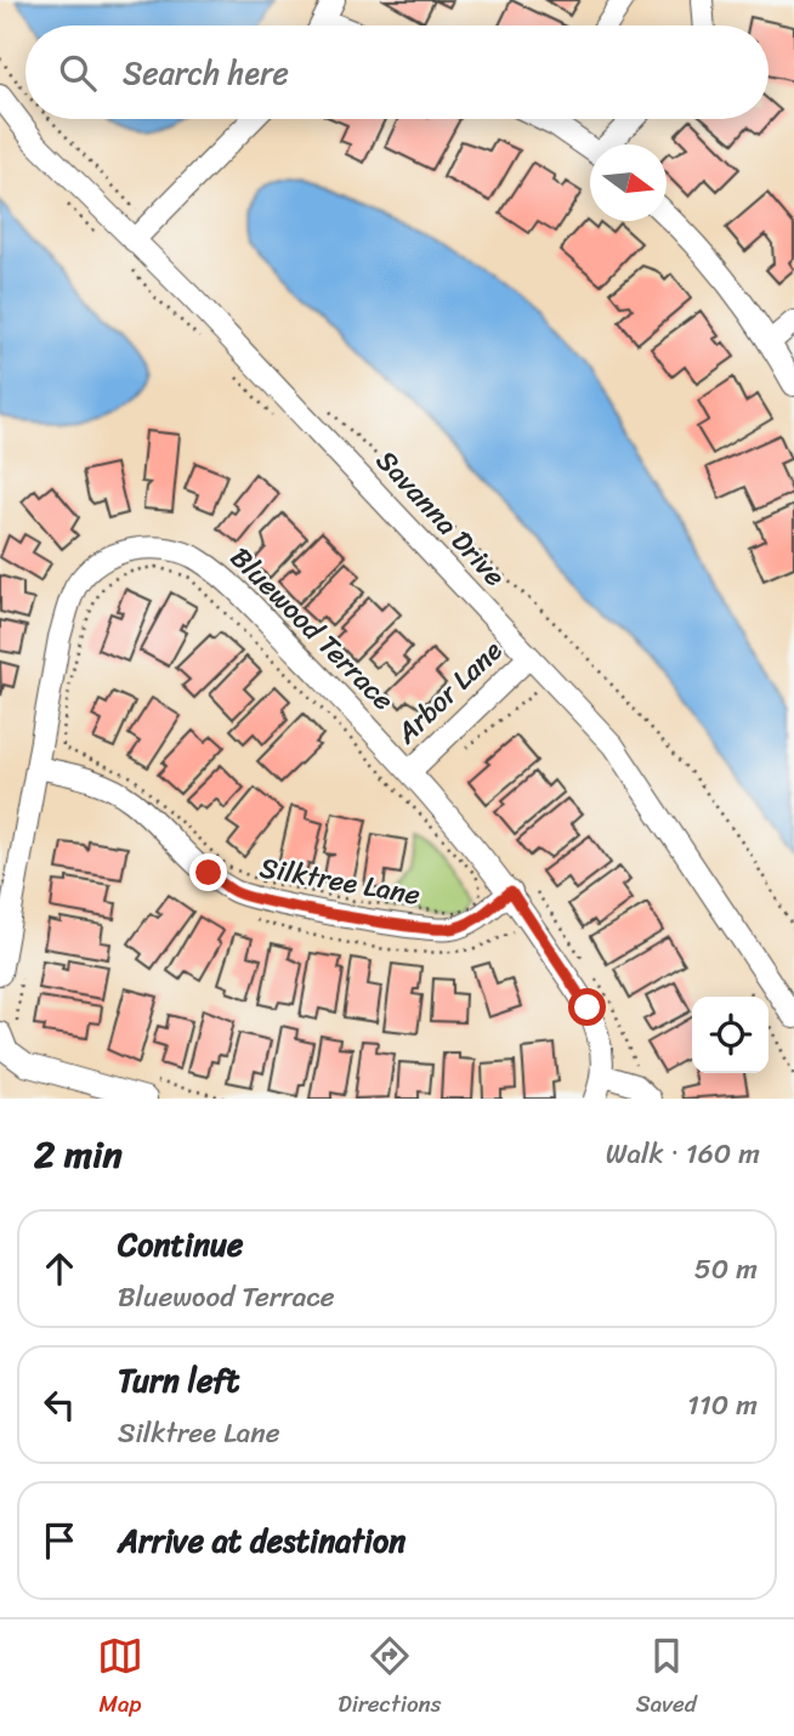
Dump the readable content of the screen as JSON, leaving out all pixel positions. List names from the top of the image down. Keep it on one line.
{"streets":{"street":["Savanna Drive","Bluewood Terrace","Arbor Lane","Silktree Lane"]},"crossings":[["Savanna Drive","Arbor Lane"],["Bluewood Terrace","Arbor Lane"],["Bluewood Terrace","Silktree Lane"]],"north":"right","page":{"search":"Search here","heading":["2 min","Walk · 160 m"],"list":[["Continue","Bluewood Terrace","50 m"],["Turn left","Silktree Lane","110 m"],"Arrive at destination"],"nav":["Map","Directions","Saved"]}}
